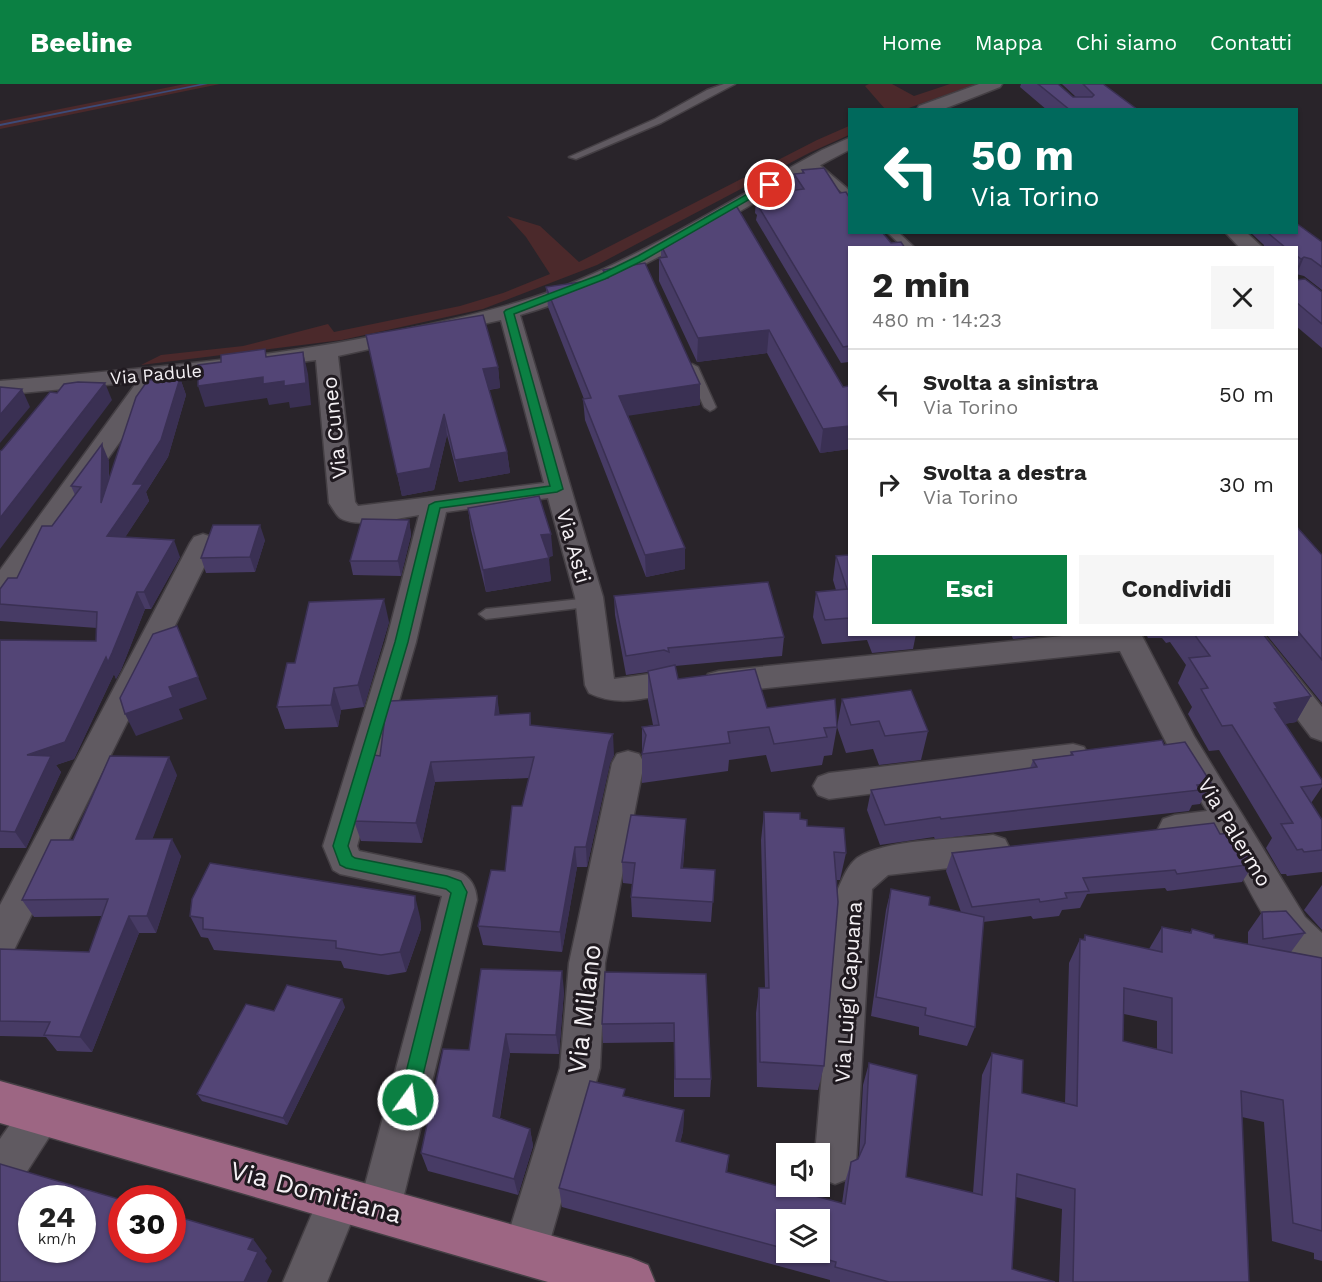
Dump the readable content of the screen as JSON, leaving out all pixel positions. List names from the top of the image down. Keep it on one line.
{"streets":{"main road":["Via Domitiana"],"street":["Via Padule","Via Cuneo","Via Asti","Via Palermo","Via Luigi Capuana","Via Milano"]},"crossings":[["Via Padule","Via Cuneo"],["Via Padule","Via Asti"],["Via Milano","Via Domitiana"]],"page":{"header":"Beeline","nav":["Home","Mappa","Chi siamo","Contatti"],"turn":["50 m","Via Torino"],"heading":["2 min","480 m · 14:23"],"list":[{"name":"Svolta a sinistra","note":"Via Torino","value":"50 m"},{"name":"Svolta a destra","note":"Via Torino","value":"30 m"}],"buttons":["Esci","Condividi"],"speed":"24 km/h","limit":"30"}}
